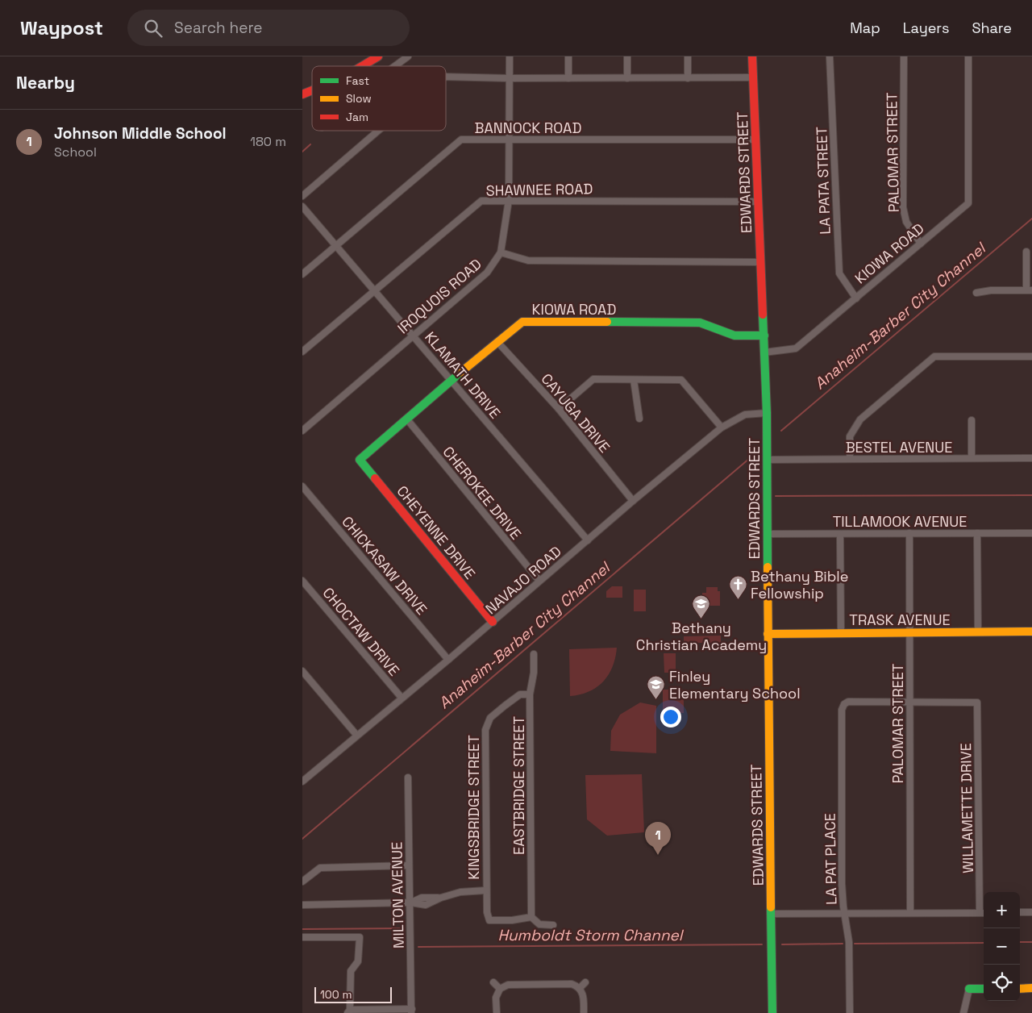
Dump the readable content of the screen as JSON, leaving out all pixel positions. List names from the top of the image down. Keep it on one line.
{"streets":{"street":["BANNOCK ROAD","PALOMAR STREET","EDWARDS STREET","LA PATA STREET","SHAWNEE ROAD","KIOWA ROAD","IROQUOIS ROAD","KLAMATH DRIVE","CAYUGA DRIVE","BESTEL AVENUE","CHEROKEE DRIVE","TILLAMOOK AVENUE","CHEYENNE DRIVE","CHICKASAW DRIVE","NAVAJO ROAD","TRASK AVENUE","CHOCTAW DRIVE","EASTBRIDGE STREET","KINGSBRIDGE STREET","WILLAMETTE DRIVE","LA PAT PLACE","MILTON AVENUE"]},"crossings":[["BANNOCK ROAD","EDWARDS STREET"],["BANNOCK ROAD","KLAMATH DRIVE"],["PALOMAR STREET","KIOWA ROAD"],["PALOMAR STREET","TILLAMOOK AVENUE"],["PALOMAR STREET","TRASK AVENUE"],["PALOMAR STREET","WILLAMETTE DRIVE"],["PALOMAR STREET","LA PAT PLACE"],["EDWARDS STREET","SHAWNEE ROAD"],["EDWARDS STREET","KIOWA ROAD"],["EDWARDS STREET","BESTEL AVENUE"],["EDWARDS STREET","TILLAMOOK AVENUE"],["EDWARDS STREET","NAVAJO ROAD"],["EDWARDS STREET","TRASK AVENUE"],["LA PATA STREET","KIOWA ROAD"],["SHAWNEE ROAD","KLAMATH DRIVE"],["KIOWA ROAD","KLAMATH DRIVE"],["KIOWA ROAD","CAYUGA DRIVE"],["KIOWA ROAD","CHEROKEE DRIVE"],["KIOWA ROAD","CHEYENNE DRIVE"],["IROQUOIS ROAD","KLAMATH DRIVE"],["KLAMATH DRIVE","NAVAJO ROAD"],["CAYUGA DRIVE","NAVAJO ROAD"],["CHEROKEE DRIVE","NAVAJO ROAD"],["CHEYENNE DRIVE","NAVAJO ROAD"],["CHICKASAW DRIVE","NAVAJO ROAD"],["NAVAJO ROAD","CHOCTAW DRIVE"],["EASTBRIDGE STREET","KINGSBRIDGE STREET"],["WILLAMETTE DRIVE","LA PAT PLACE"]],"water":["Anaheim-Barber City Channel","Humboldt Storm Channel"],"places":{"church":["Bethany Bible Fellowship"],"school or university":["Bethany Christian Academy","Finley Elementary School"]},"legend":["Fast","Slow","Jam"],"scale_bar":"100 m","page":{"header":"Waypost","search":"Search here","nav":["Map","Layers","Share"],"heading":"Nearby","list":[{"mark":"1","name":"Johnson Middle School","note":"School","value":"180 m"}],"pins":"1","map_buttons":["+","−"],"scale":"100 m"}}
